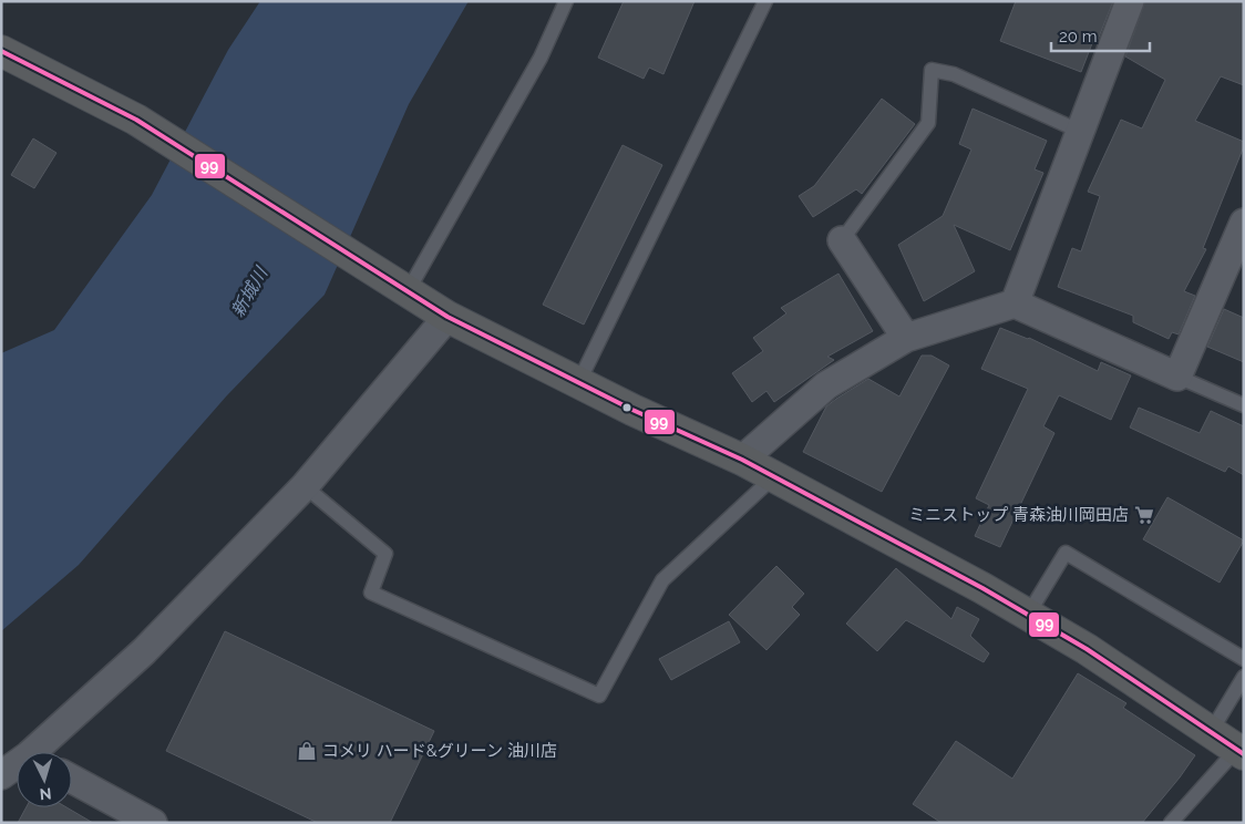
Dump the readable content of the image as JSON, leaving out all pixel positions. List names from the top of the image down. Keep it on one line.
{"water":["新城川"],"places":{"supermarket":["ミニストップ 青森油川岡田店"],"shop":["コメリ ハード&グリーン 油川店"]},"lines":["transit line 99"],"scale_bar":"20 m","north":"bottom"}
